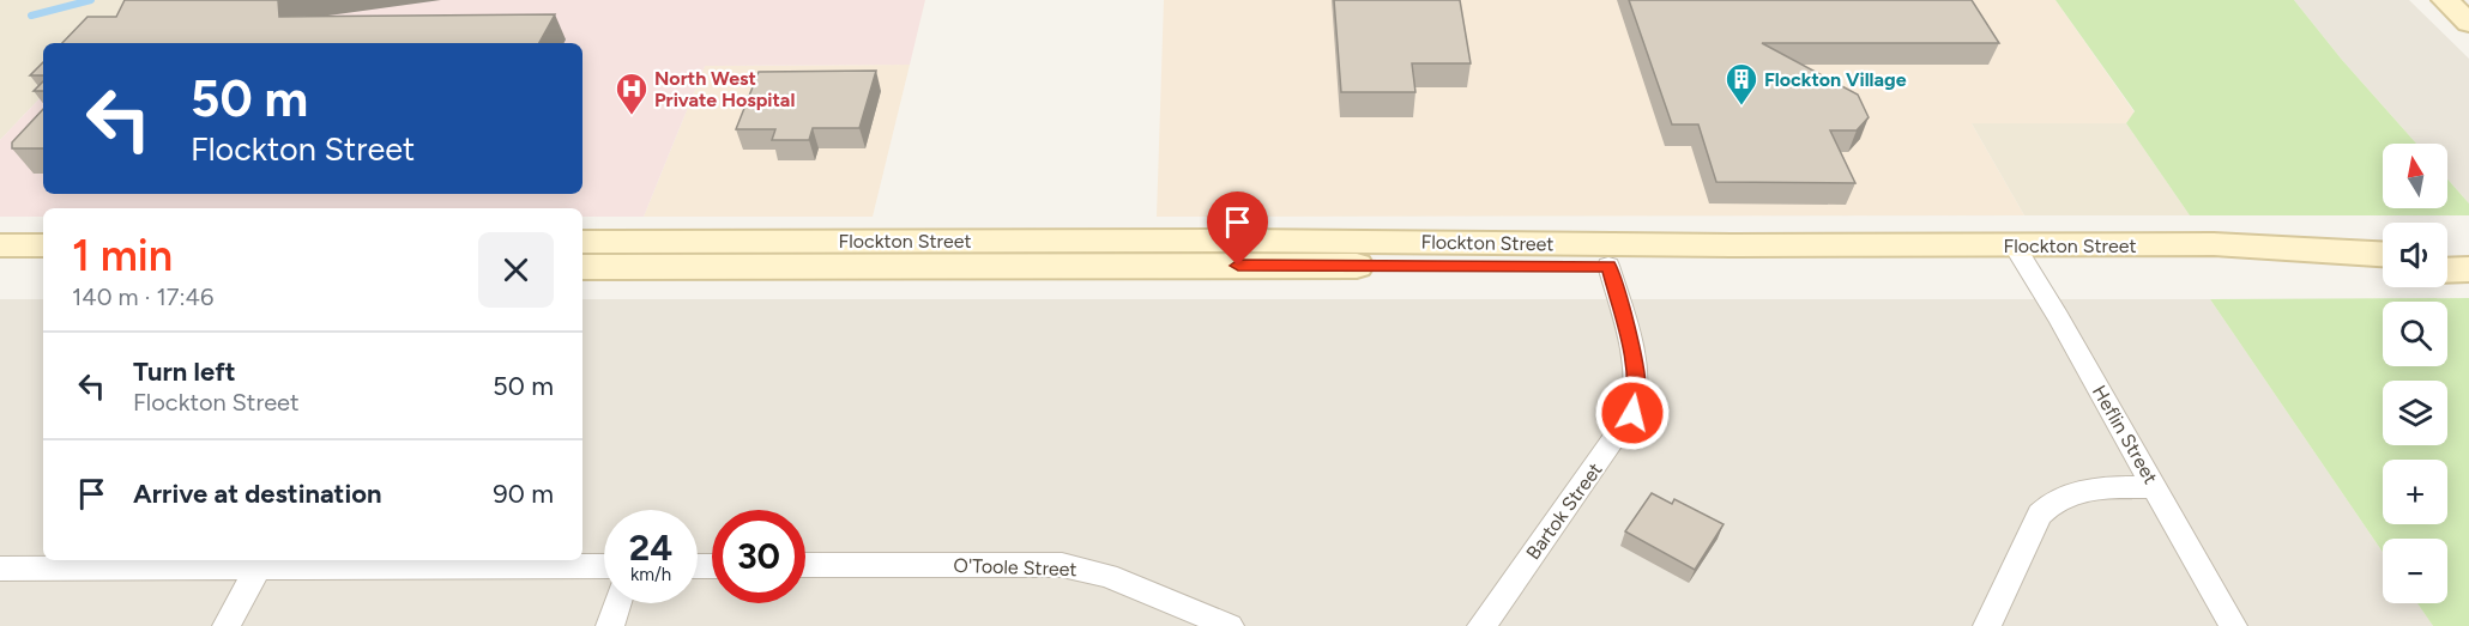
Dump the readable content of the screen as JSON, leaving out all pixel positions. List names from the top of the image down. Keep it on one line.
{"streets":{"street":["Flockton Street","Heflin Street","Bartok Street","O'Toole Street"]},"crossings":[["Flockton Street","Heflin Street"],["Flockton Street","Bartok Street"]],"places":{"building":["Flockton Village"],"hospital":["North West Private Hospital"]},"north":"top","page":{"turn":["50 m","Flockton Street"],"map_buttons":["+","−"],"heading":["1 min","140 m · 17:46"],"list":[{"name":"Turn left","note":"Flockton Street","value":"50 m"},{"name":"Arrive at destination","value":"90 m"}],"speed":"24 km/h","limit":"30"}}
